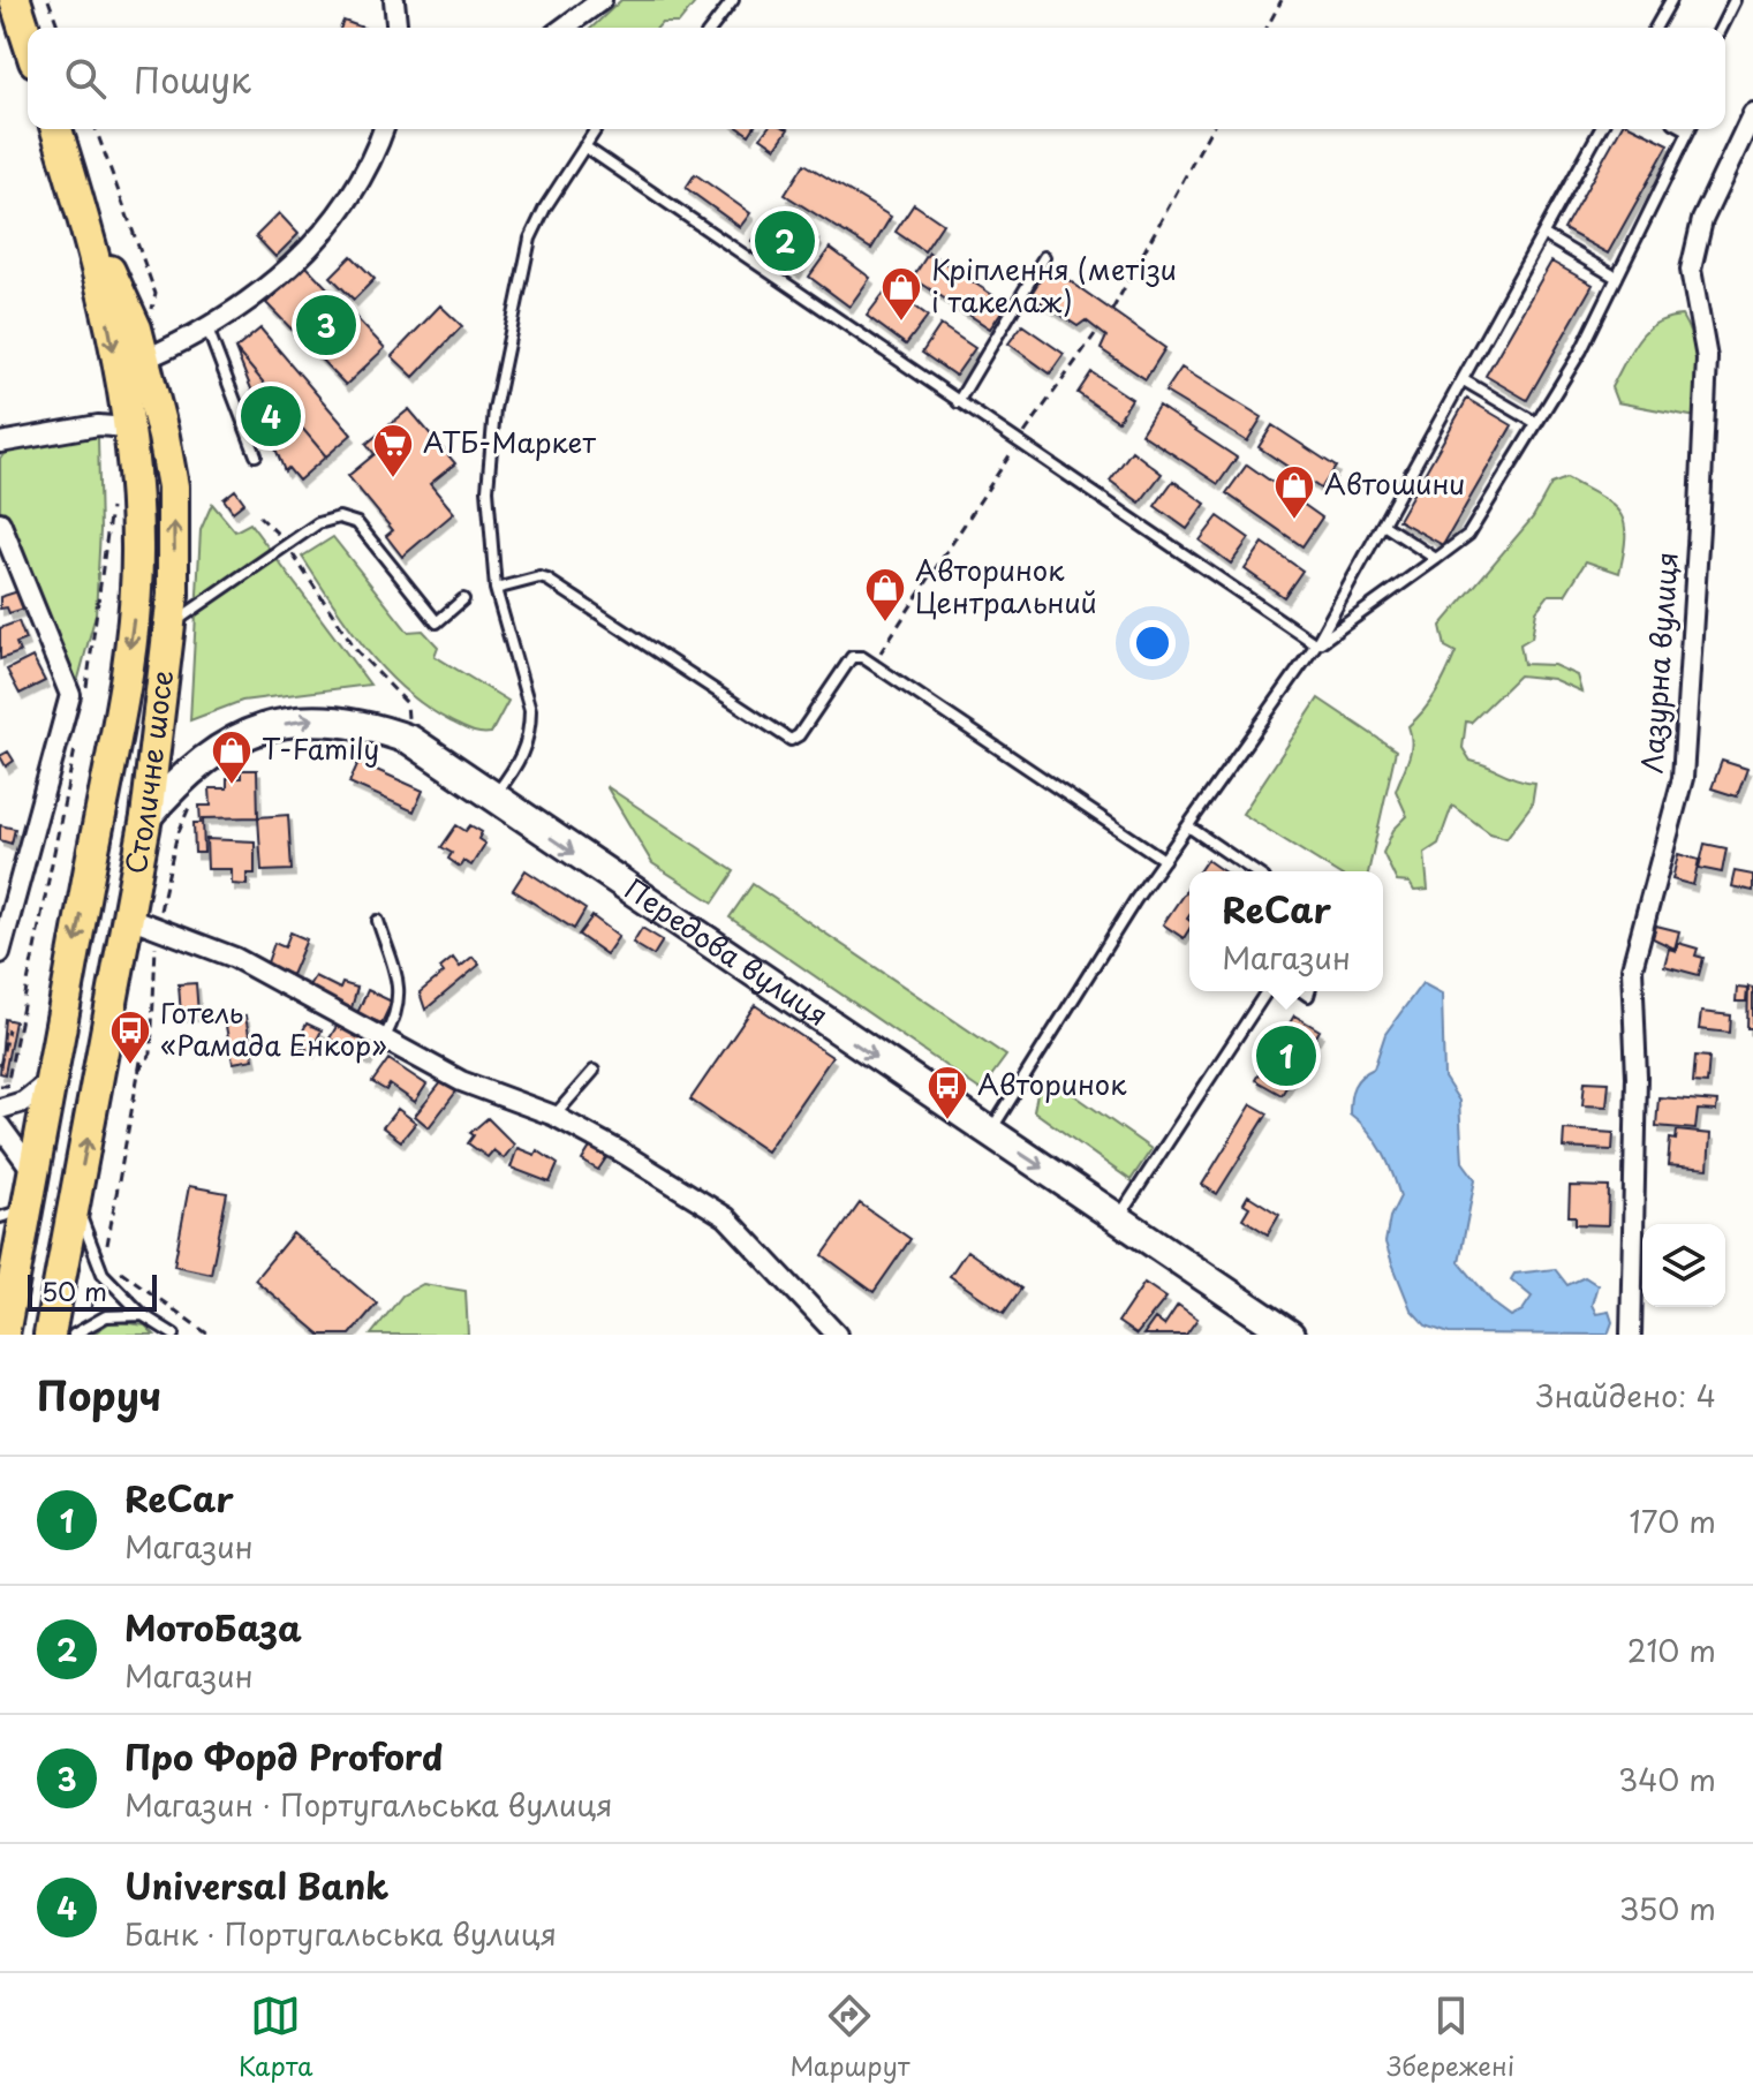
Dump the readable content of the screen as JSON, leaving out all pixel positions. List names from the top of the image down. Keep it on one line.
{"streets":{"main road":["Столичне шосе"],"street":["Лазурна вулиця","Передова вулиця"]},"crossings":[["Столичне шосе","Передова вулиця"]],"places":{"shop":["Кріплення (метізи і такелаж)","Автошини","Авторинок Центральний","T-Family"],"supermarket":["АТБ-Маркет"],"bus stop":["Готель «Рамада Енкор»","Авторинок"]},"scale_bar":"50 m","page":{"search":"Пошук","pins":["2","3","4","1"],"popup":["ReCar","Магазин"],"scale":"50 m","heading":["Поруч","Знайдено: 4"],"list":[{"mark":"1","name":"ReCar","note":"Магазин","value":"170 m"},{"mark":"2","name":"МотоБаза","note":"Магазин","value":"210 m"},{"mark":"3","name":"Про Форд Proford","note":"Магазин · Португальська вулиця","value":"340 m"},{"mark":"4","name":"Universal Bank","note":"Банк · Португальська вулиця","value":"350 m"}],"nav":["Карта","Маршрут","Збережені"]}}
